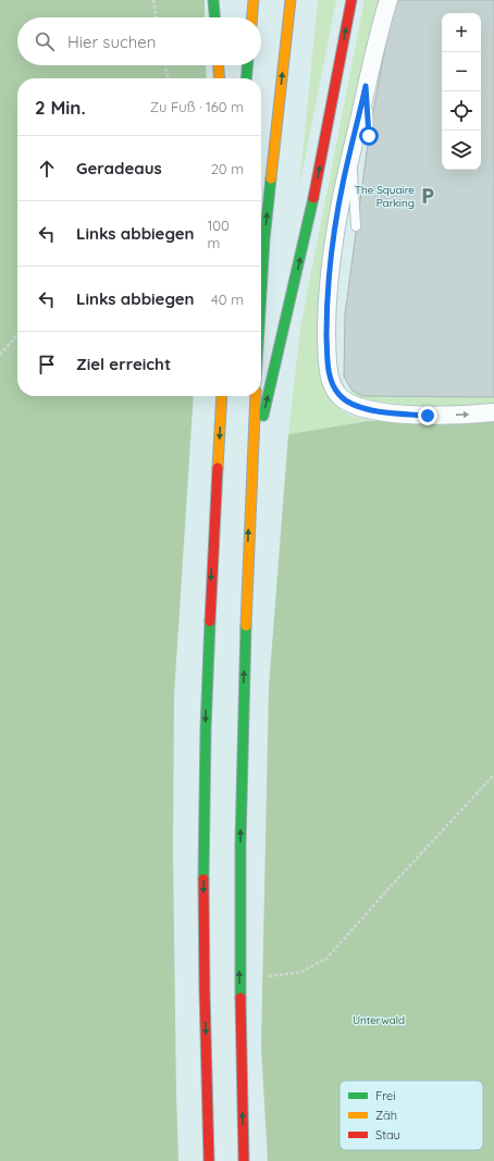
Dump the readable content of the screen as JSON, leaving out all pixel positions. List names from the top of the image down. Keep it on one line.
{"parks":["Unterwald"],"places":{"parking":["The Squaire Parking"]},"legend":["Frei","Zäh","Stau"],"page":{"map_buttons":["+","−"],"search":"Hier suchen","heading":["2 Min.","Zu Fuß · 160 m"],"list":[["Geradeaus","20 m"],["Links abbiegen","100 m"],["Links abbiegen","40 m"],"Ziel erreicht"]}}
